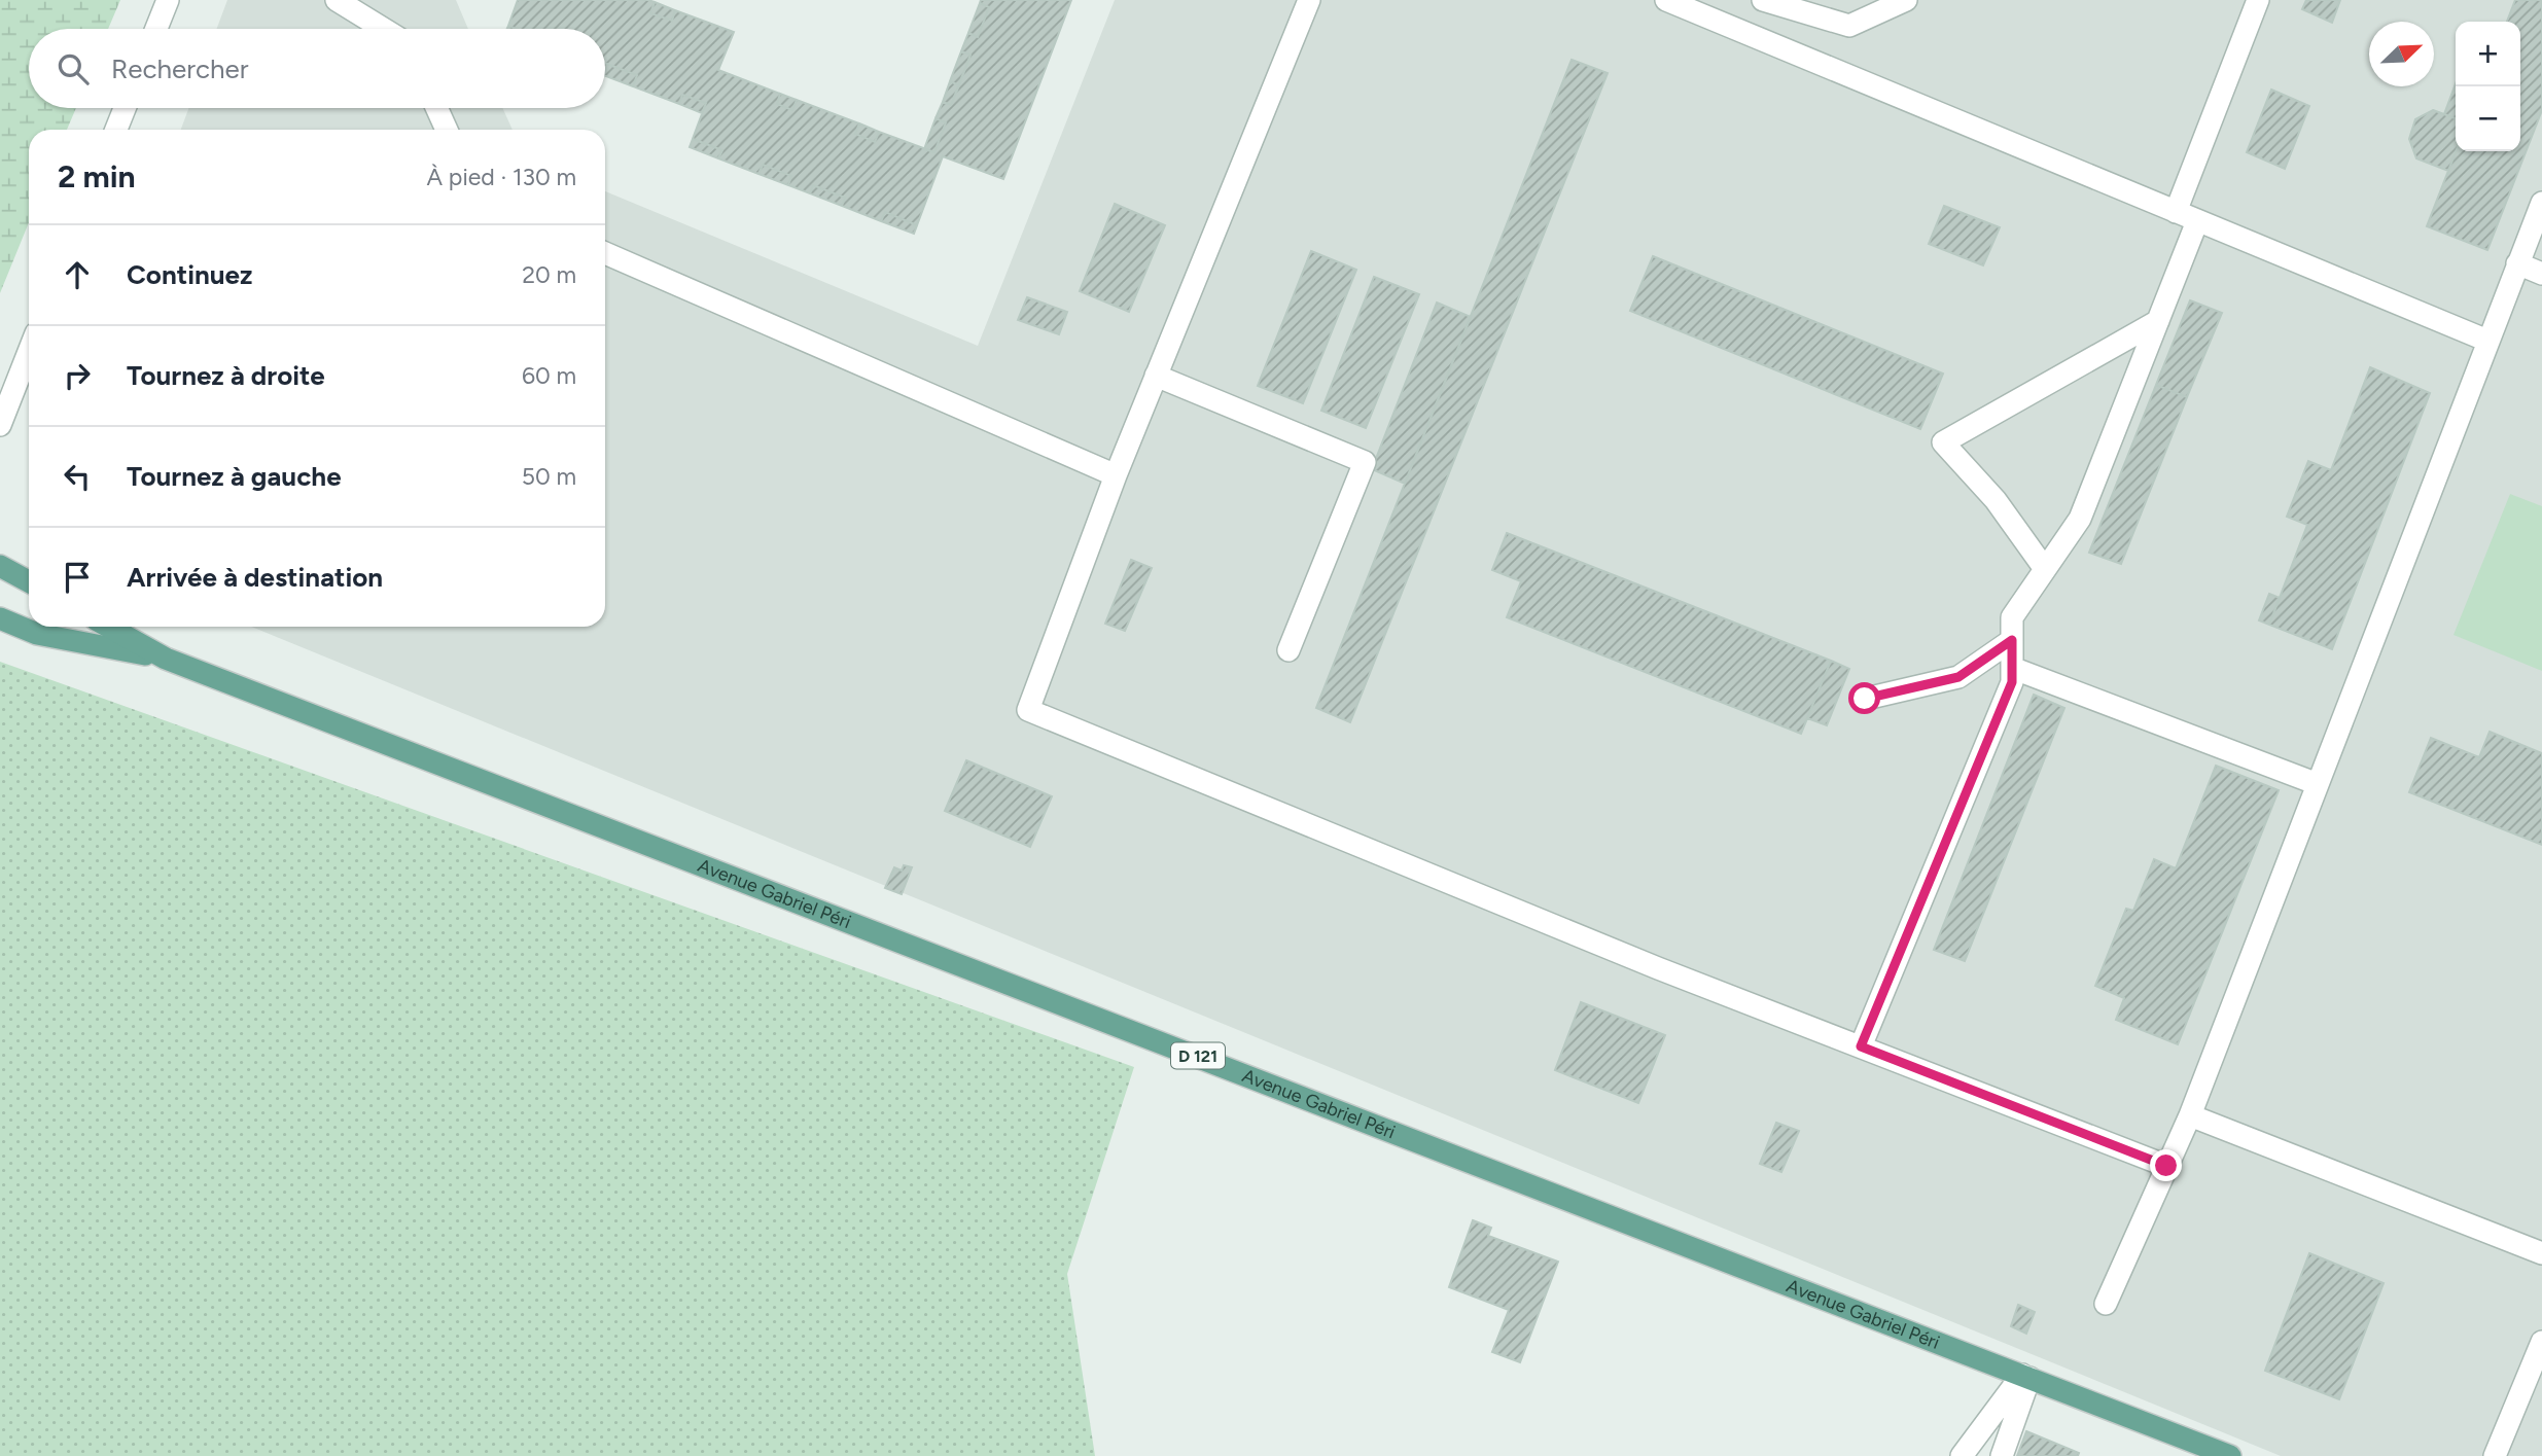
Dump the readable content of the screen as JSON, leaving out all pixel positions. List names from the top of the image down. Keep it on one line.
{"streets":{"main road":["Avenue Gabriel Péri","D 121"]},"north":"top right","page":{"map_buttons":["+","−"],"search":"Rechercher","heading":["2 min","À pied · 130 m"],"list":[["Continuez","20 m"],["Tournez à droite","60 m"],["Tournez à gauche","50 m"],"Arrivée à destination"]}}
